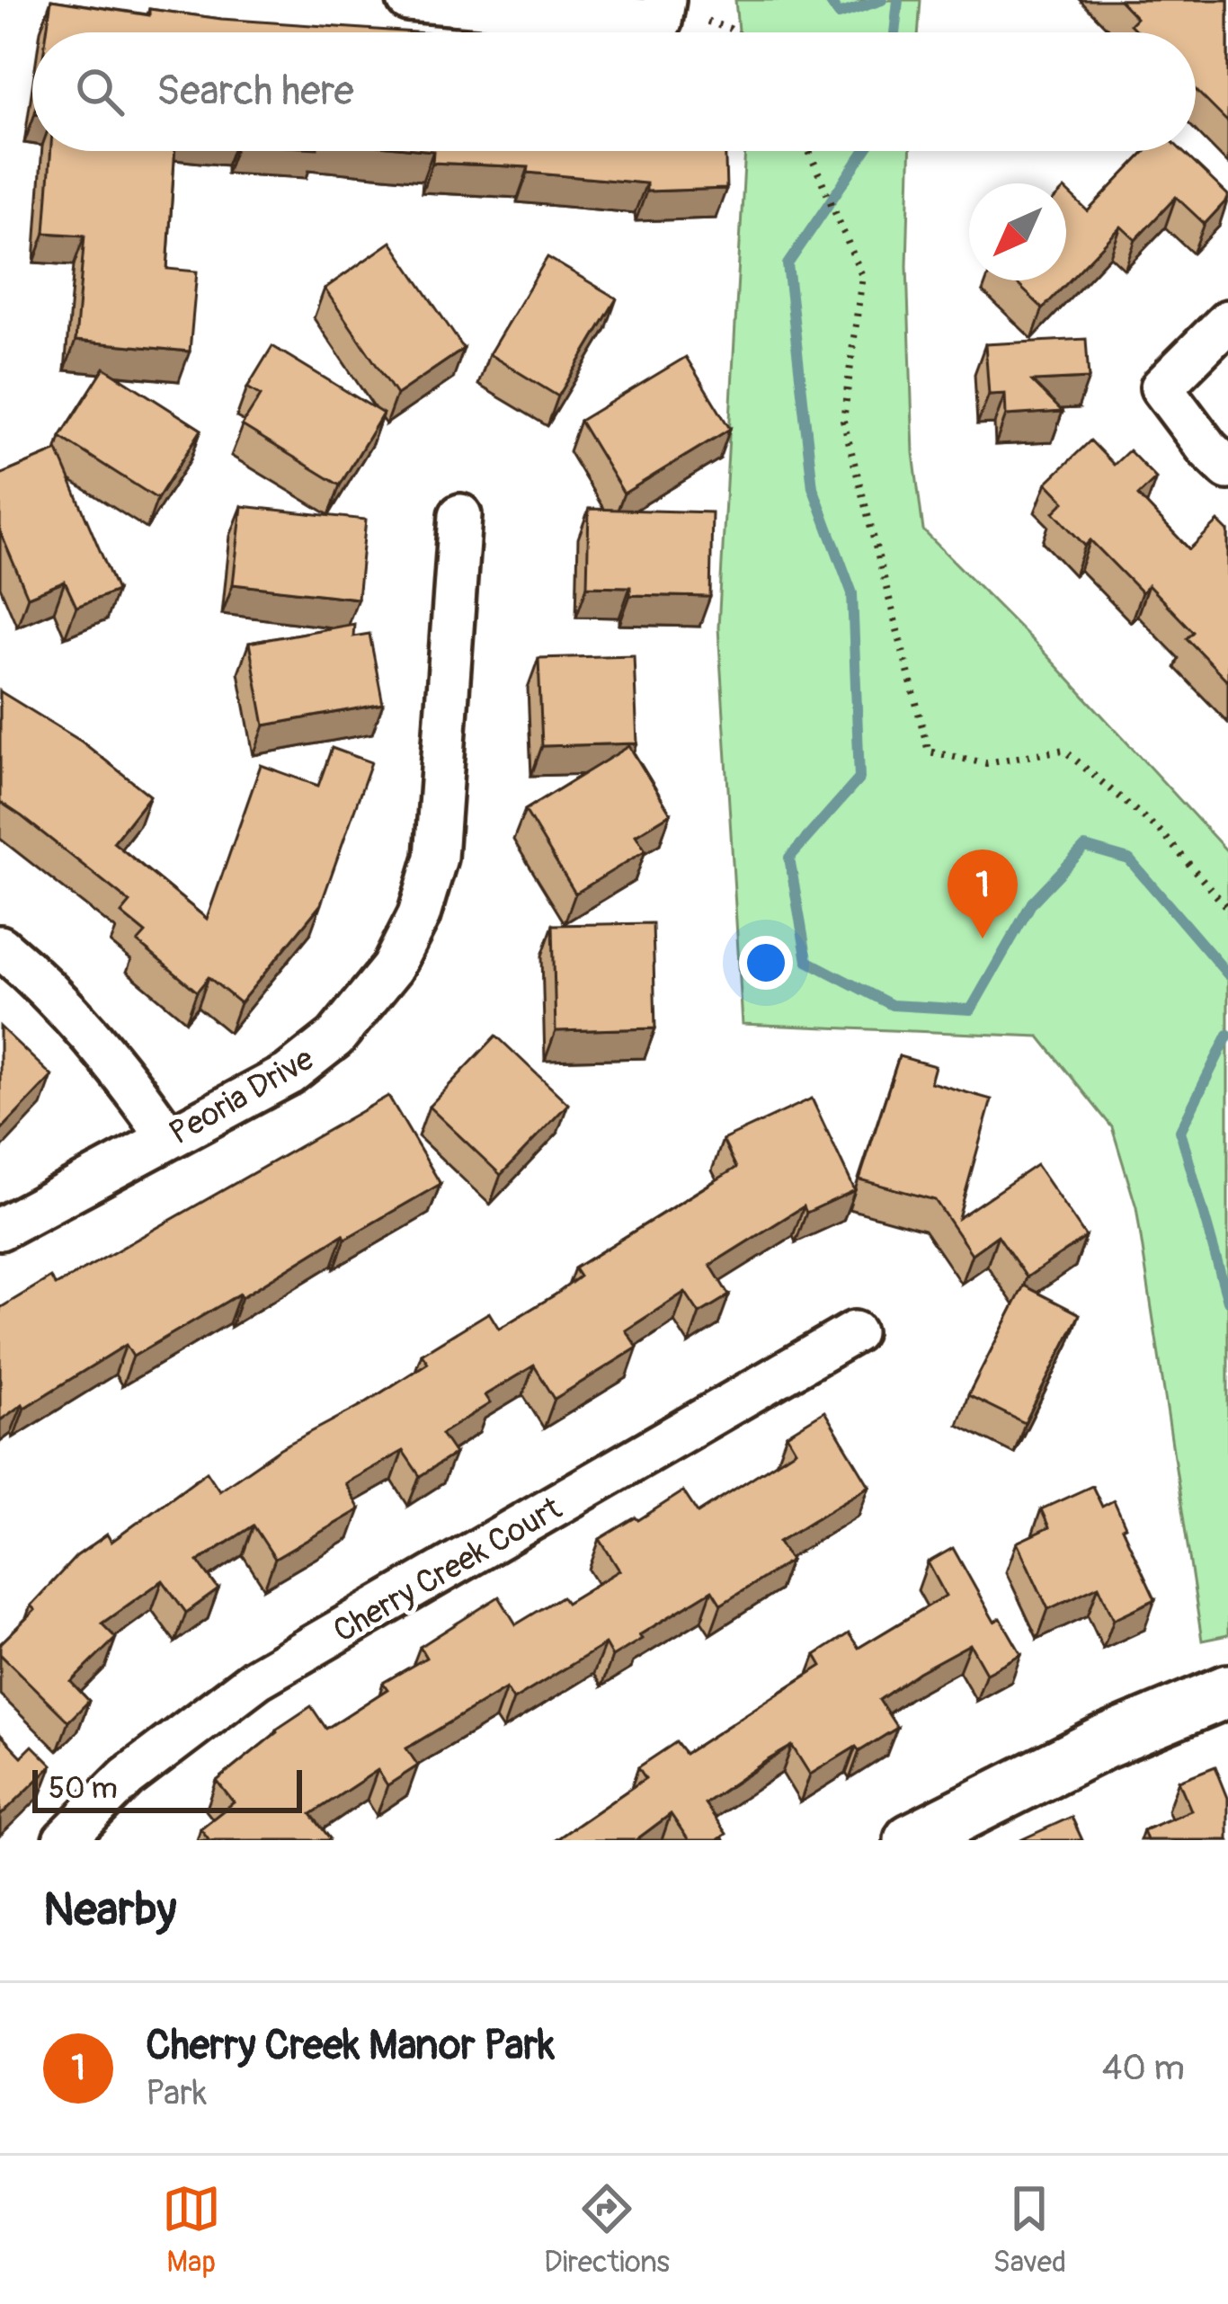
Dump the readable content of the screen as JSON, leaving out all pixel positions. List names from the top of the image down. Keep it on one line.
{"streets":{"street":["Peoria Drive","Cherry Creek Court"]},"scale_bar":"50 m","north":"bottom left","page":{"search":"Search here","pins":"1","scale":"50 m","heading":"Nearby","list":[{"mark":"1","name":"Cherry Creek Manor Park","note":"Park","value":"40 m"}],"nav":["Map","Directions","Saved"]}}
